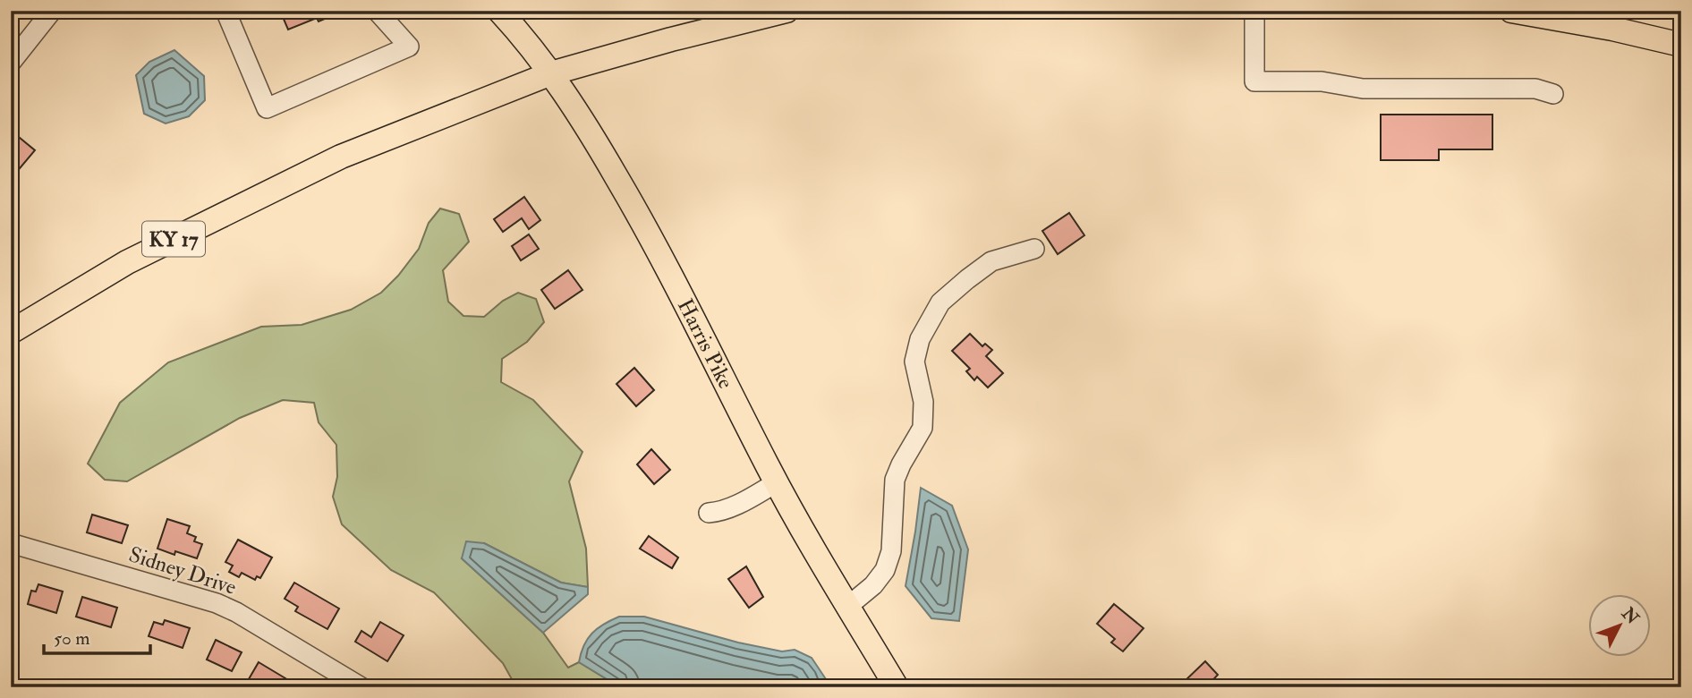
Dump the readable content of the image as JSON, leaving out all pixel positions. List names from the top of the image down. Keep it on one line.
{"streets":{"main road":["KY 17","Harris Pike"],"street":["Sidney Drive"]},"crossings":[["KY 17","Harris Pike"]],"scale_bar":"50 m","north":"top right"}
